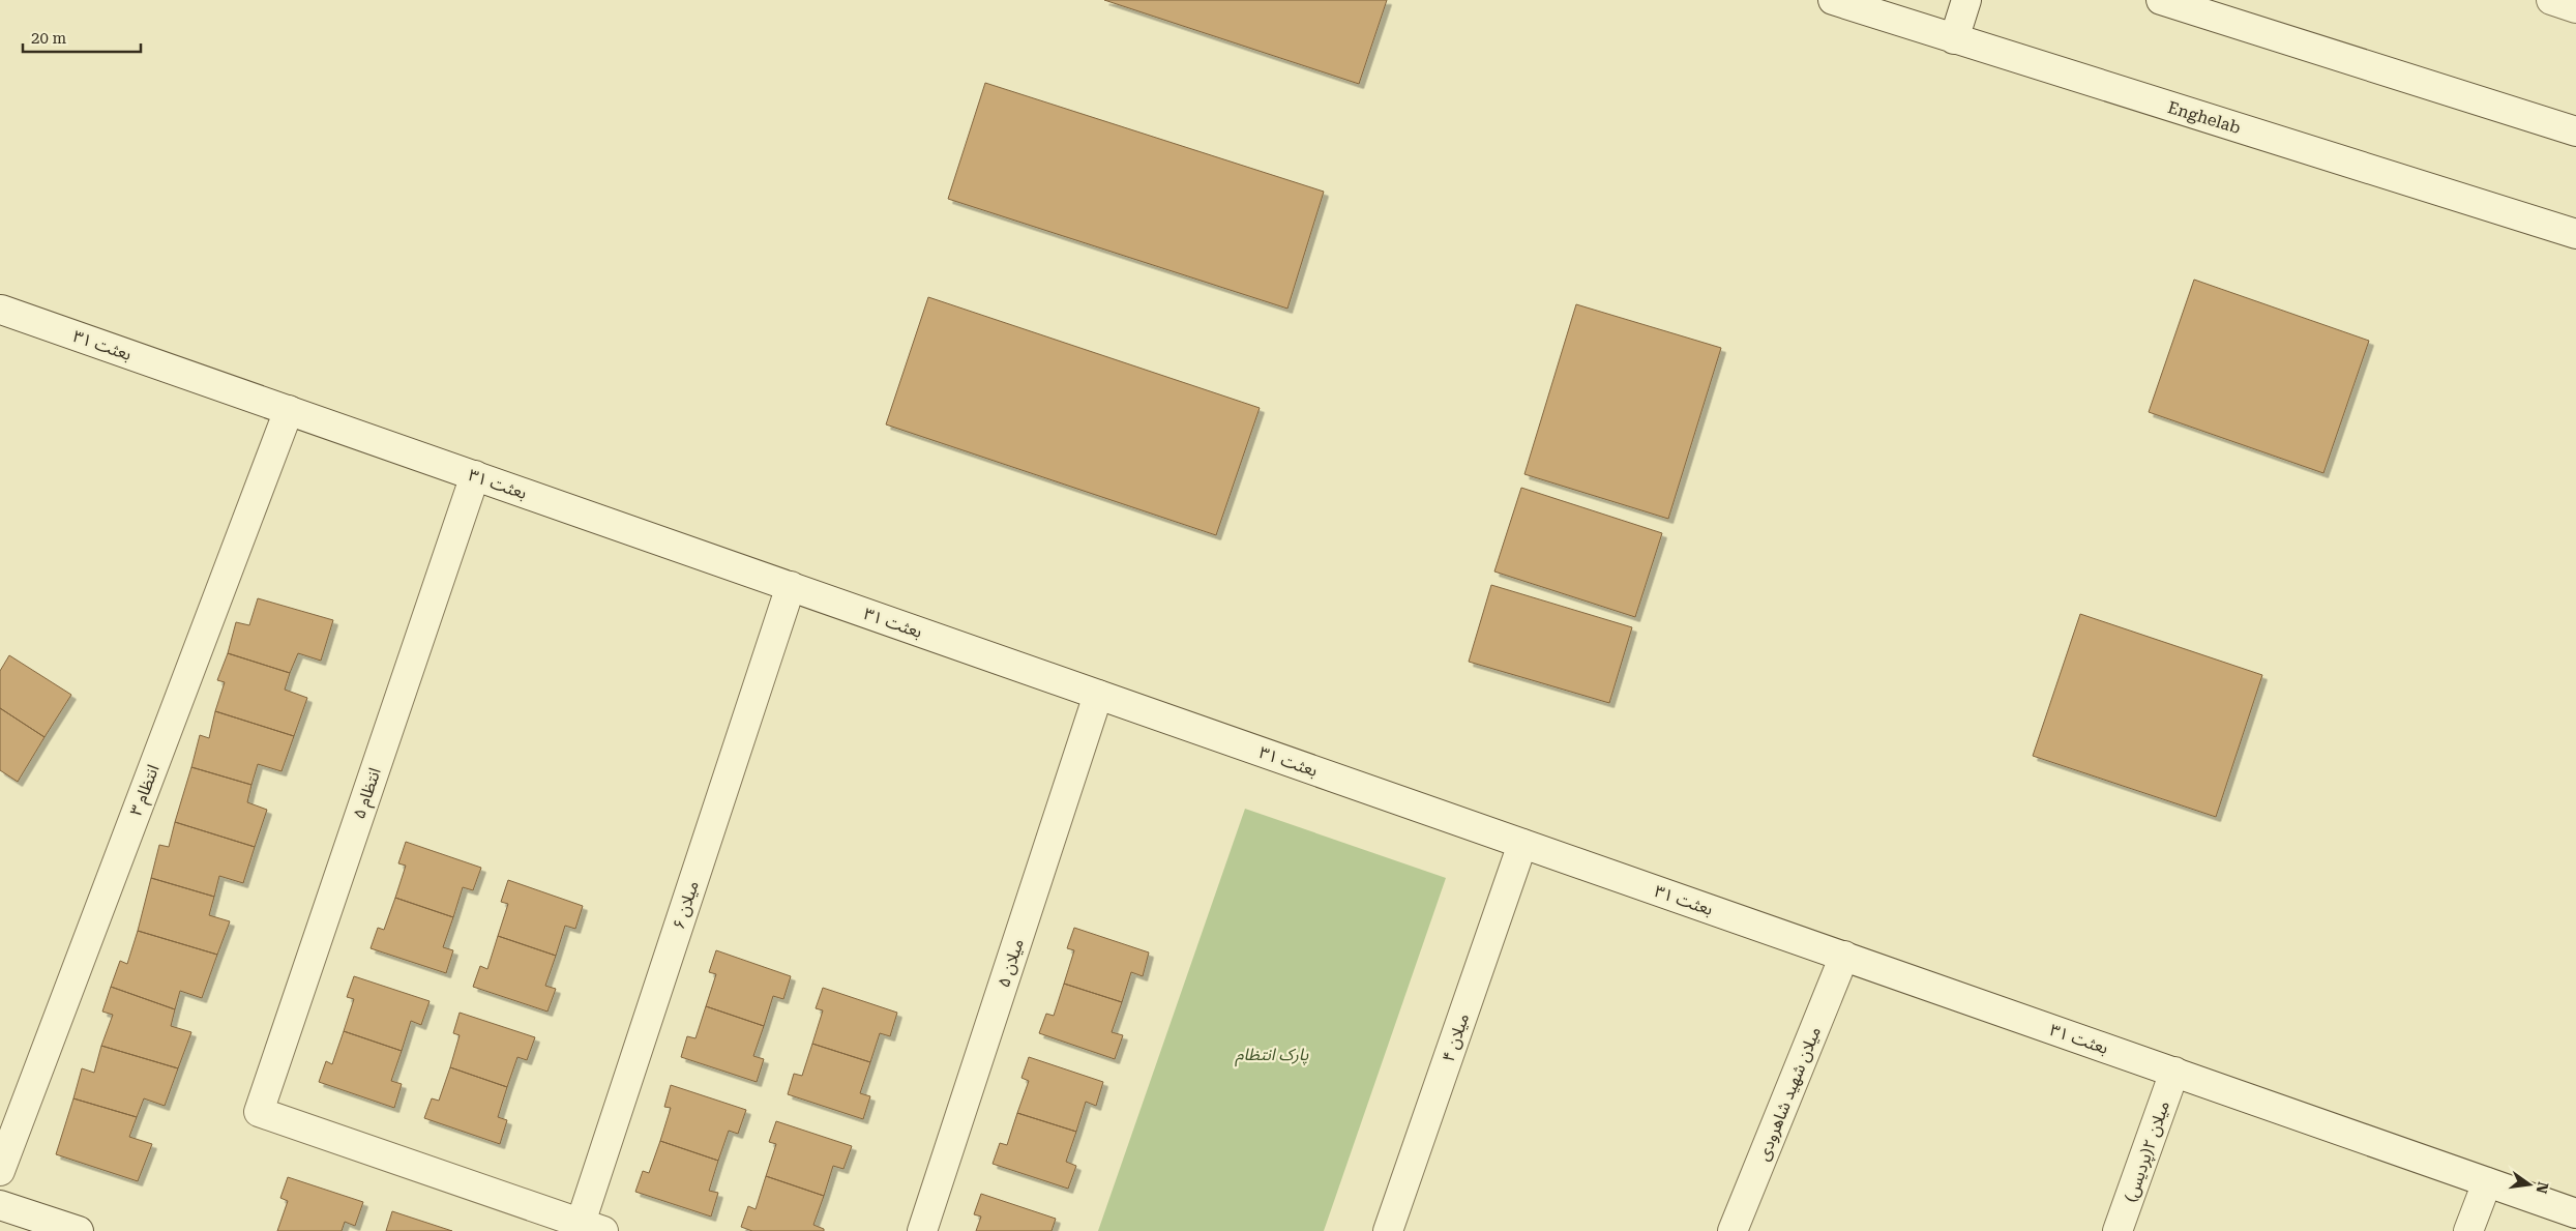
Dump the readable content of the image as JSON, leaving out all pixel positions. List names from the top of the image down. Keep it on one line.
{"streets":{"street":["Enghelab","بعثت ۳۱","انتظام ۳","انتظام ۵","میلان ۶","میلان ۵","میلان ۴","میلان شهید شاهرودی","میلان ۲(پردیس)"]},"crossings":[["بعثت ۳۱","انتظام ۳"],["بعثت ۳۱","انتظام ۵"],["بعثت ۳۱","میلان ۶"],["بعثت ۳۱","میلان ۵"],["بعثت ۳۱","میلان ۴"],["بعثت ۳۱","میلان شهید شاهرودی"],["بعثت ۳۱","میلان ۲(پردیس)"],["انتظام ۵","میلان ۶"]],"parks":["پارک انتظام"],"scale_bar":"20 m","north":"right"}
